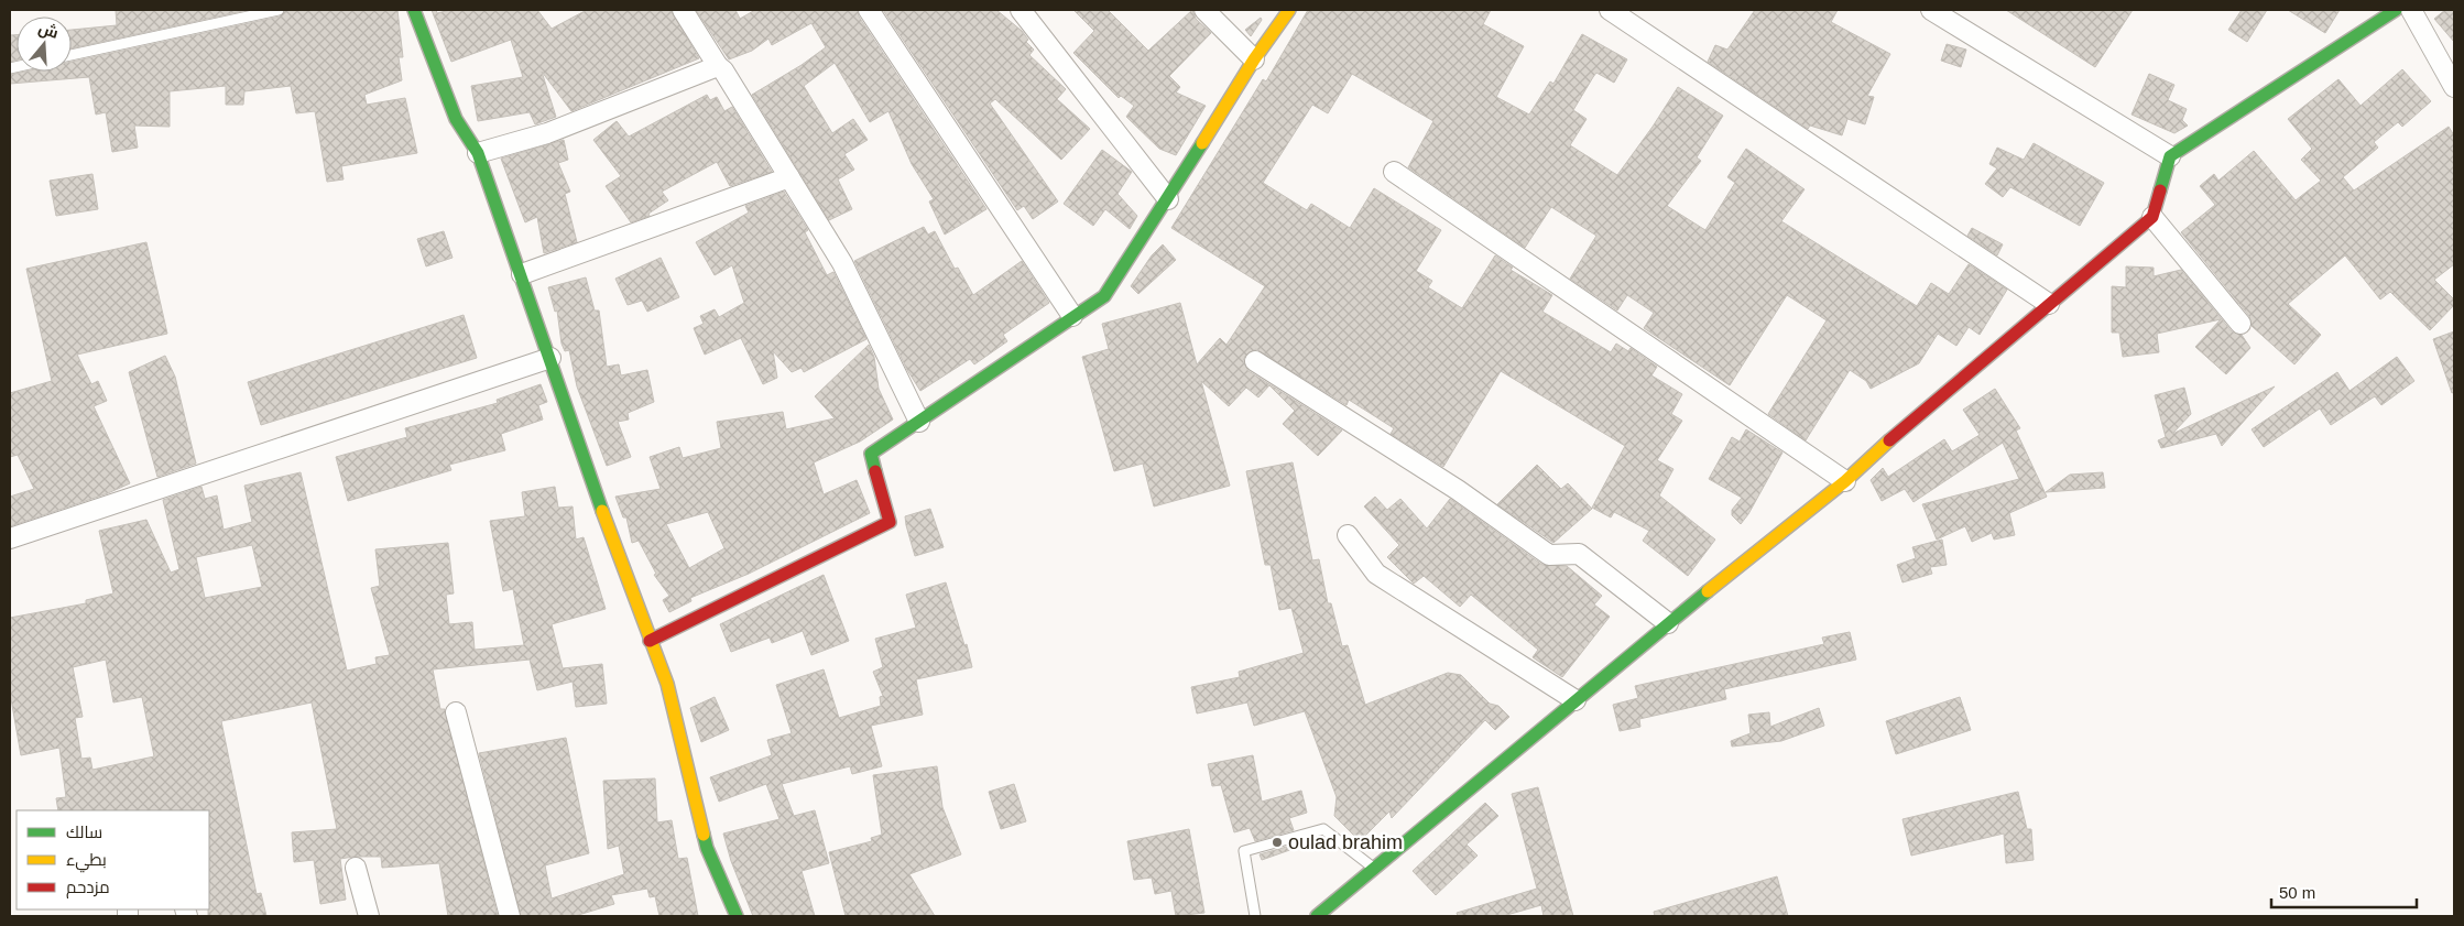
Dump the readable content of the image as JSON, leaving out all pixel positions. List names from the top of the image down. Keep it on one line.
{"places":["oulad brahim"],"legend":["سالك","بطيء","مزدحم"],"scale_bar":"50 m","north":"top"}
